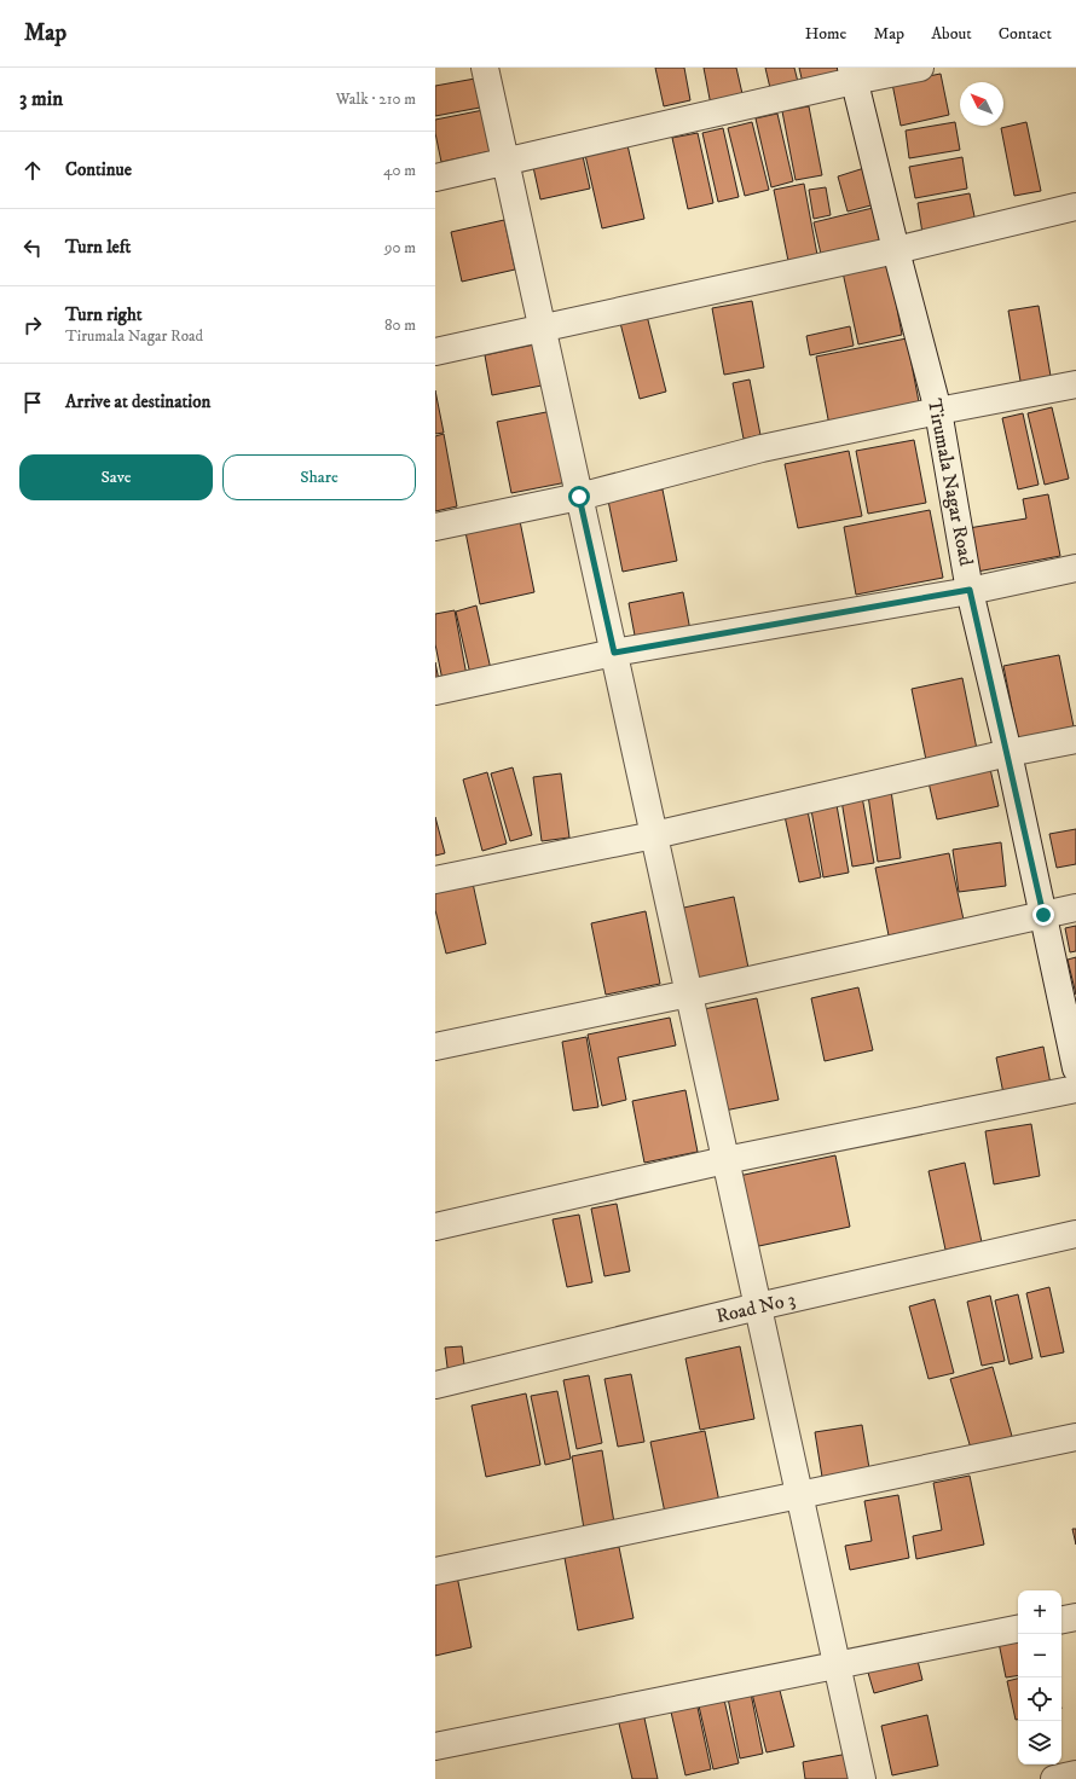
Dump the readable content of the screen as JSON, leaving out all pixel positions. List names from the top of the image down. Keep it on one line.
{"streets":{"street":["Tirumala Nagar Road","Road No 3"]},"north":"top left","page":{"header":"Map","nav":["Home","Map","About","Contact"],"heading":["3 min","Walk · 210 m"],"list":[["Continue","40 m"],["Turn left","90 m"],["Turn right","Tirumala Nagar Road","80 m"],"Arrive at destination"],"buttons":["Save","Share"],"map_buttons":["+","−"]}}
